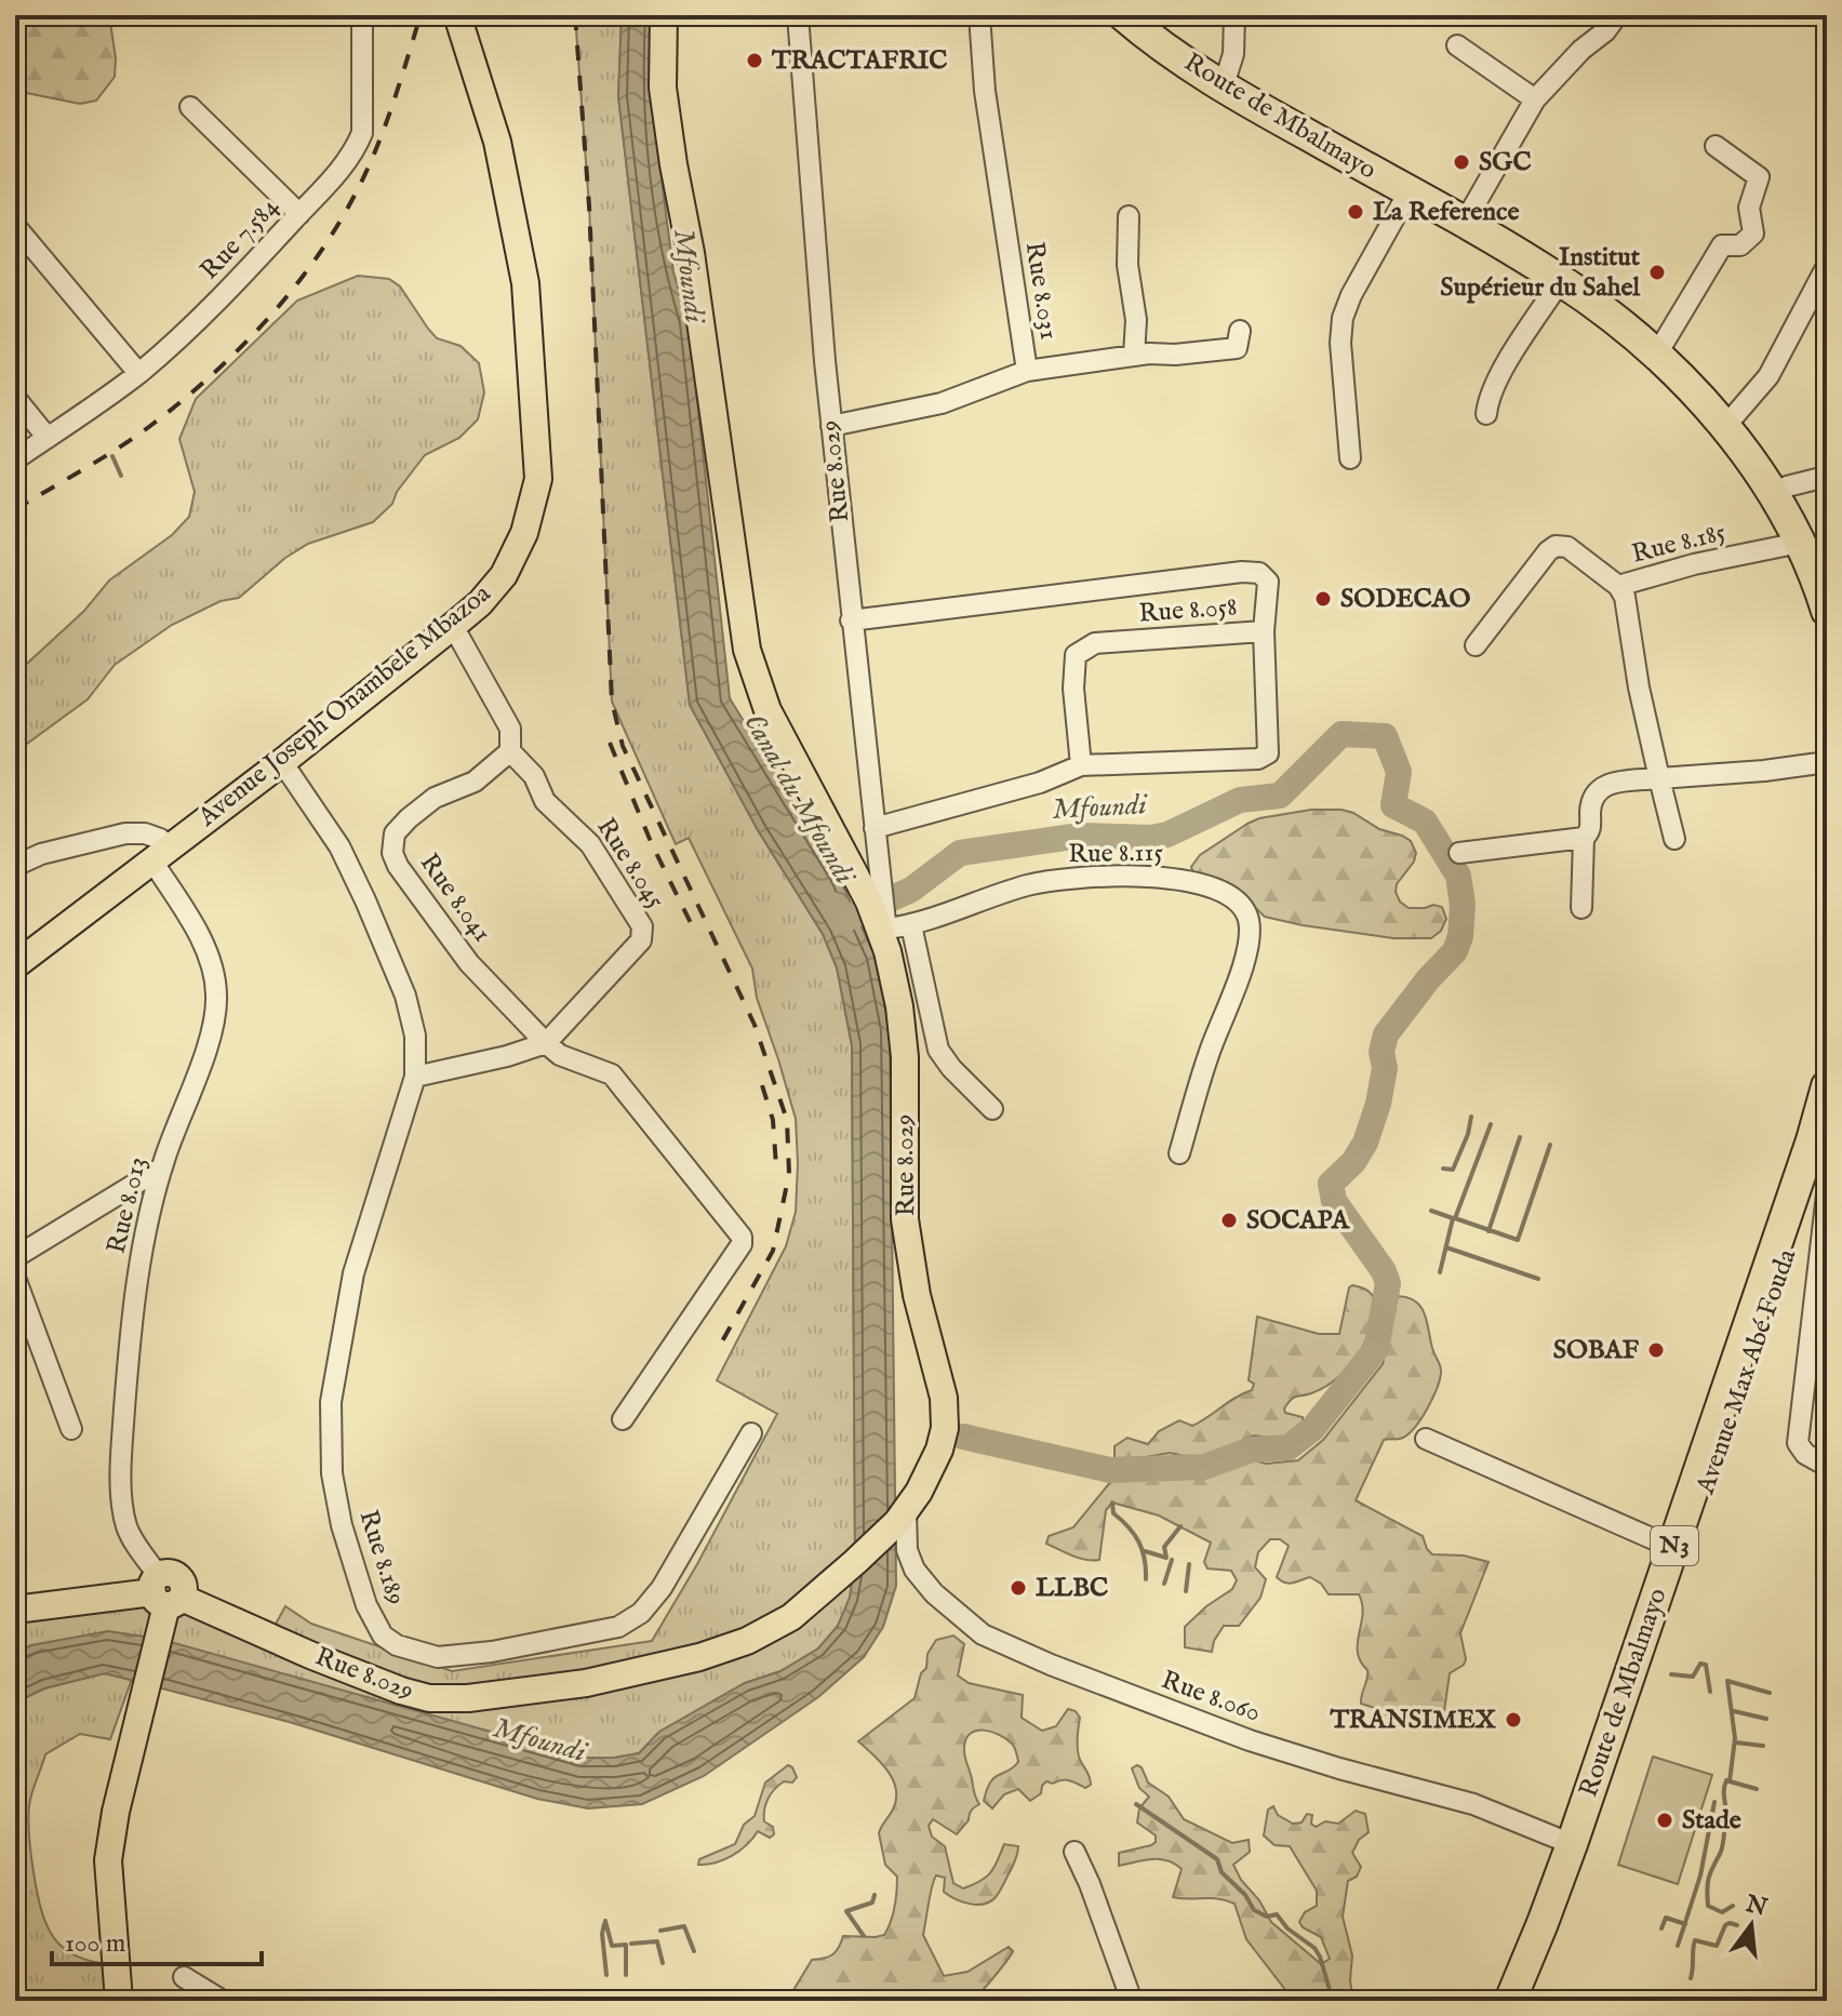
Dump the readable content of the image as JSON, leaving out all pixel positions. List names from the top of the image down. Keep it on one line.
{"streets":{"highway":["Route de Mbalmayo","Avenue Max Abé Fouda","N3"],"main road":["Rue 8.029","Avenue Joseph Onambele Mbazoa"],"street":["Rue 7.584","Rue 8.031","Rue 8.185","Rue 8.058","Rue 8.115","Rue 8.045","Rue 8.041","Rue 8.013","Rue 8.189","Rue 8.060"]},"crossings":[["Route de Mbalmayo","Rue 8.185"],["Route de Mbalmayo","Avenue Max Abé Fouda"],["Route de Mbalmayo","Rue 8.060"],["Rue 8.031","Rue 8.029"],["Rue 8.029","Rue 8.058"],["Rue 8.029","Rue 8.115"],["Rue 8.029","Rue 8.013"],["Rue 8.029","Rue 8.060"],["Avenue Joseph Onambele Mbazoa","Rue 8.013"],["Avenue Joseph Onambele Mbazoa","Rue 8.189"],["Rue 8.045","Rue 8.041"]],"water":["Mfoundi","Canal du Mfoundi"],"places":["TRACTAFRIC","SGC","La Reference","Institut Supérieur du Sahel","SODECAO","SOCAPA","SOBAF","LLBC","TRANSIMEX","Stade"],"scale_bar":"100 m","north":"top"}
